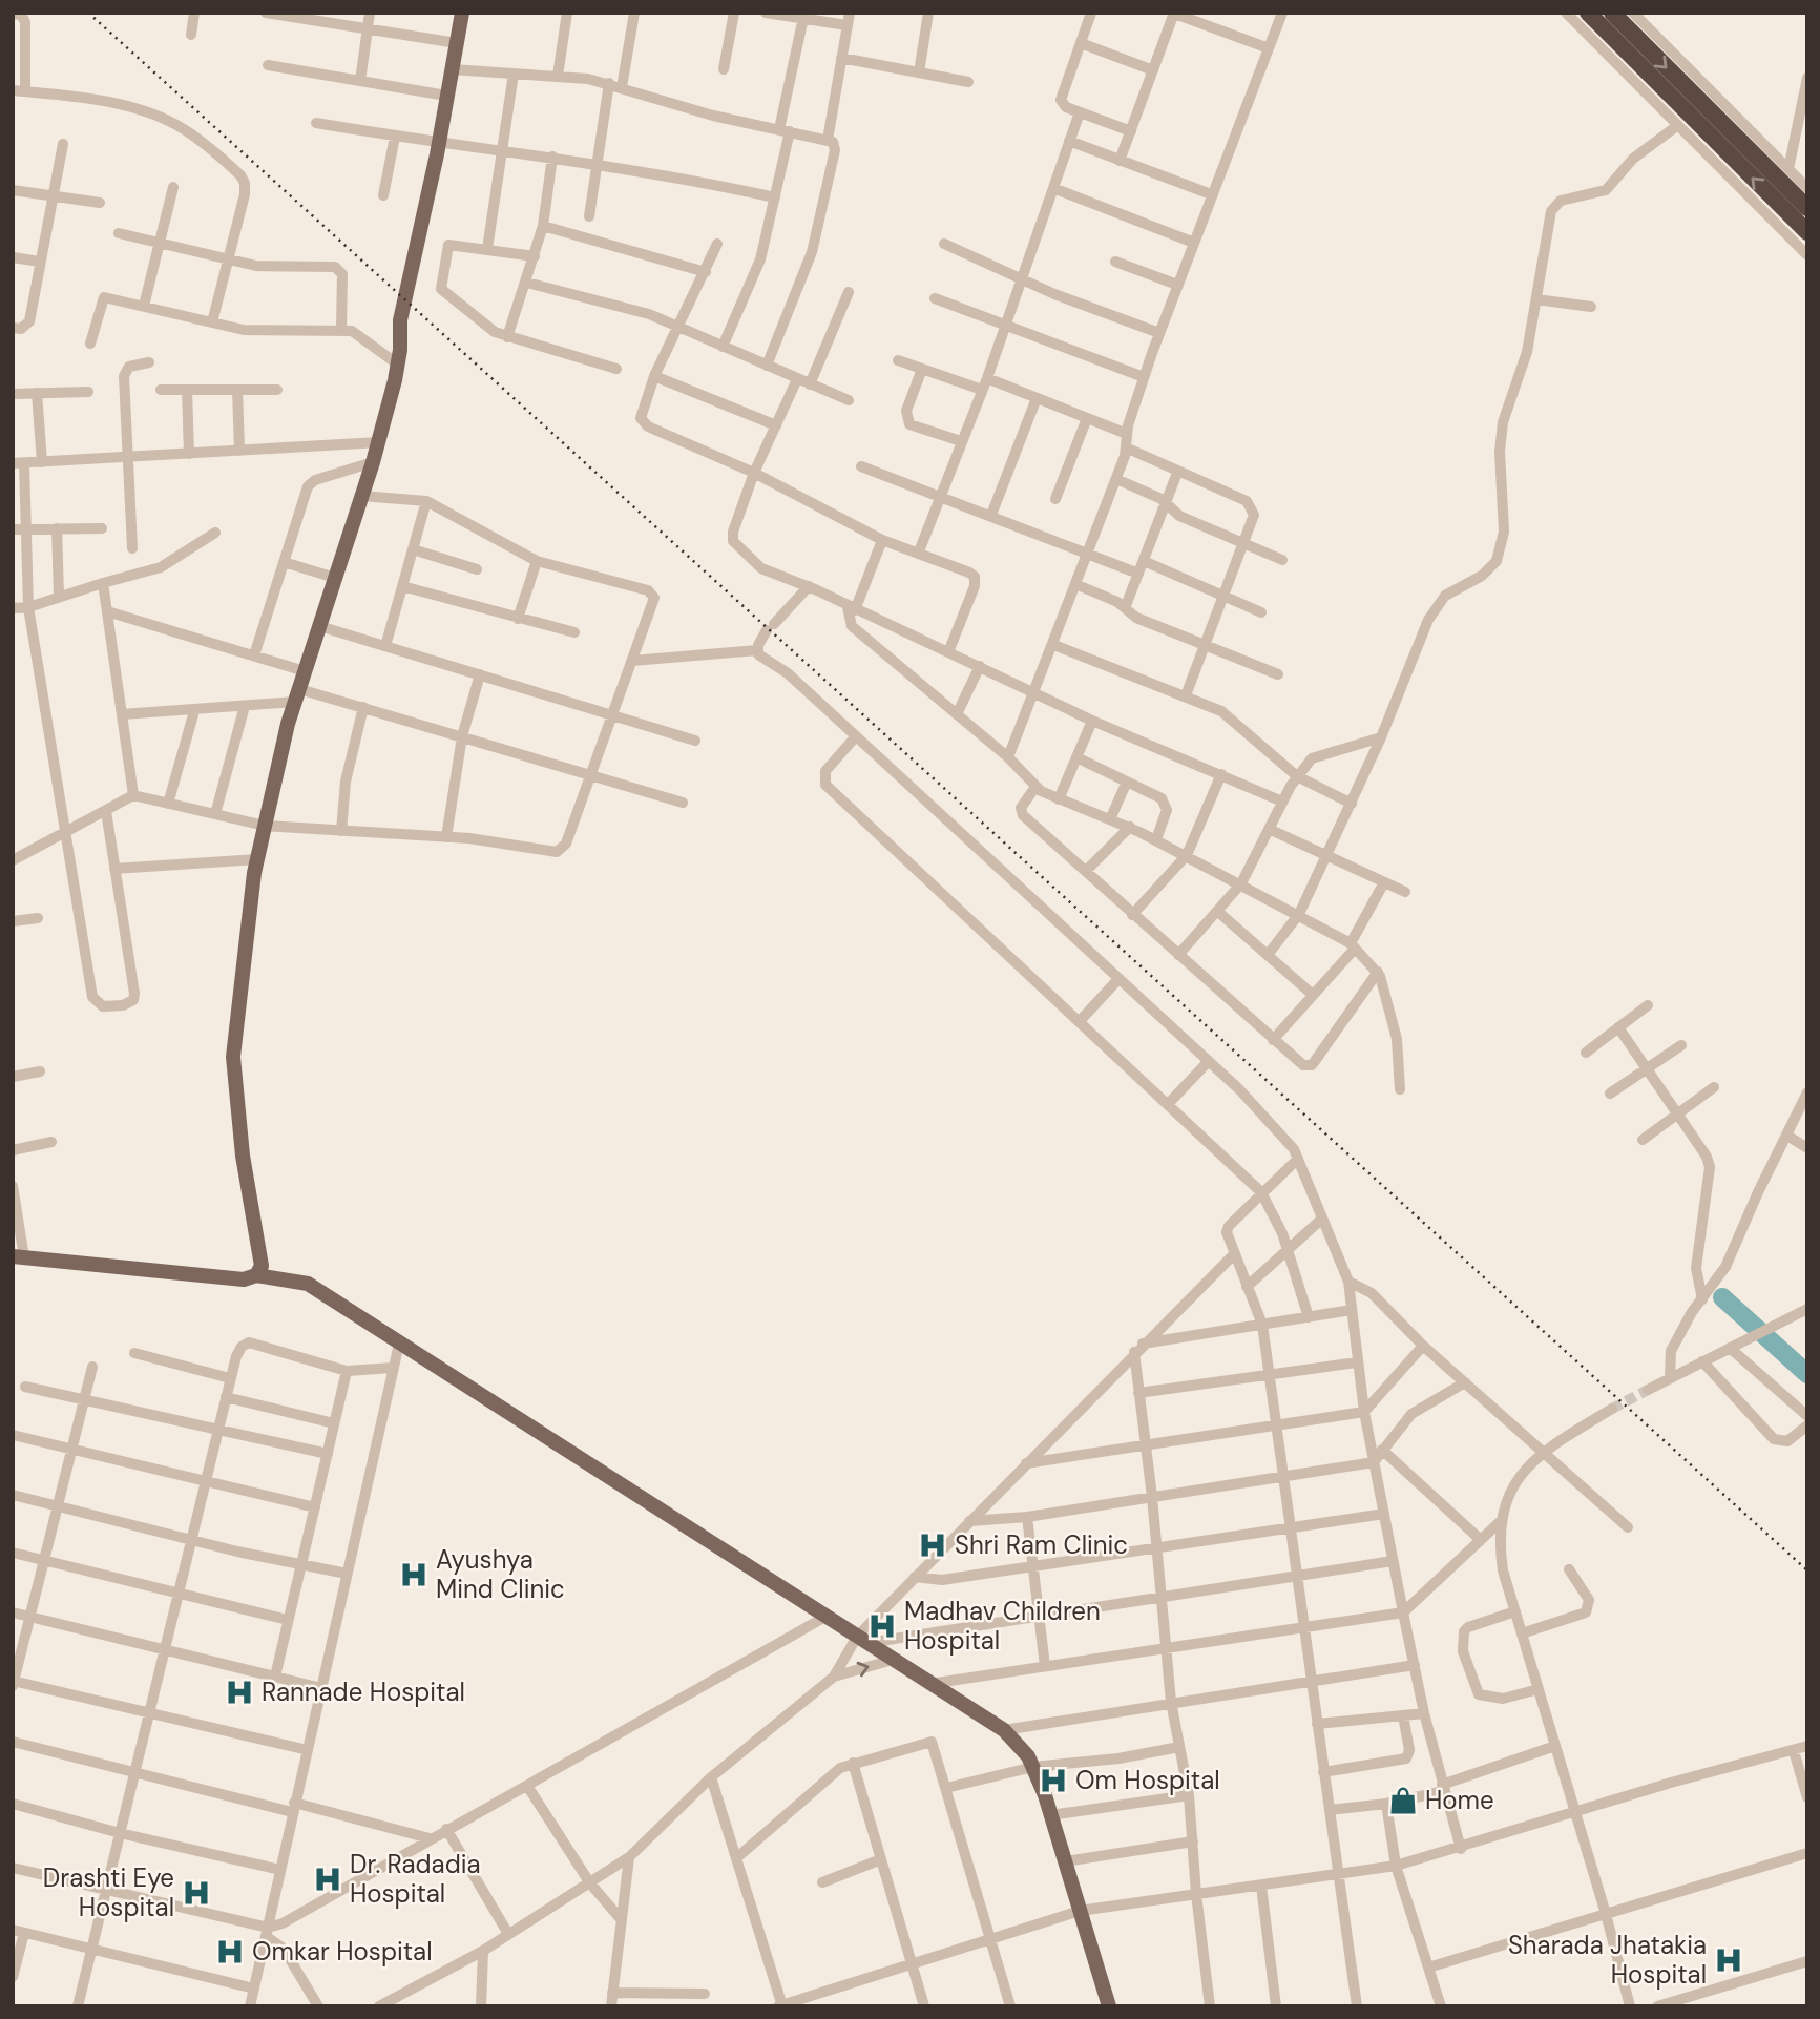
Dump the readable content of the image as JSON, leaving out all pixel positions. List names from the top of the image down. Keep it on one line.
{"places":{"hospital":["Shri Ram Clinic","Ayushya Mind Clinic","Madhav Children Hospital","Rannade Hospital","Om Hospital","Dr. Radadia Hospital","Drashti Eye Hospital","Omkar Hospital","Sharada Jhatakia Hospital"],"shop":["Home"]}}
